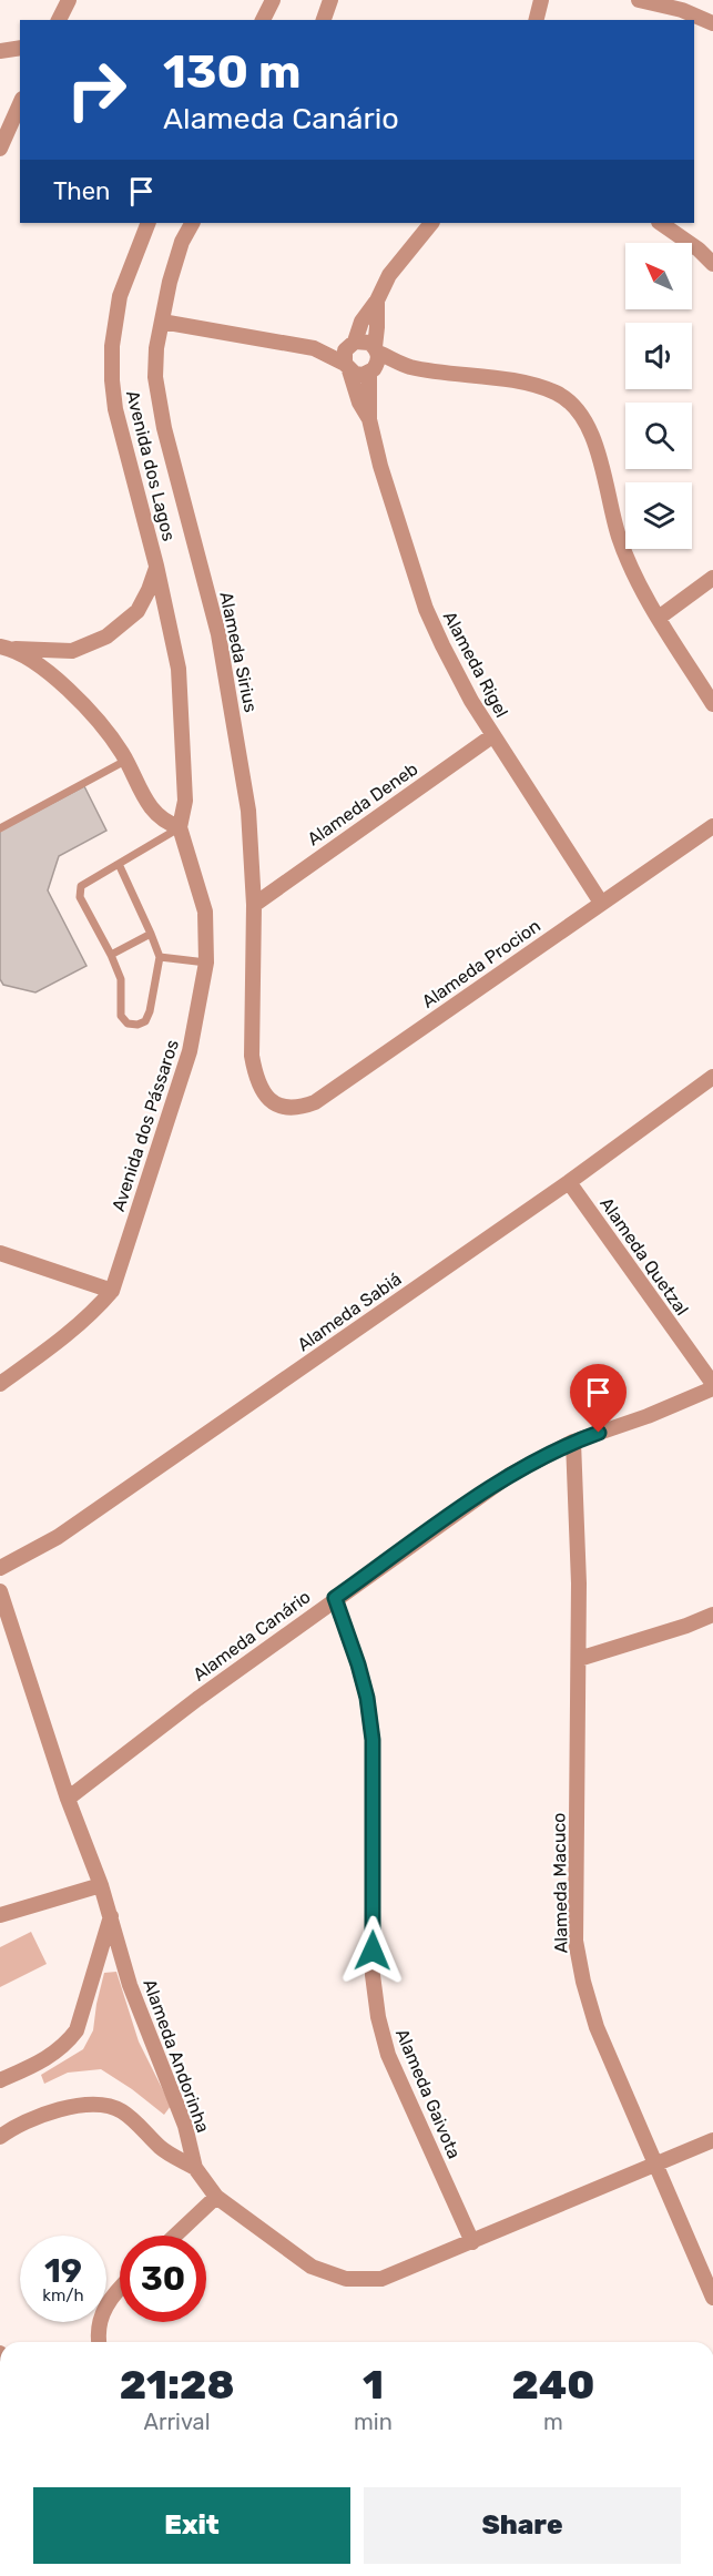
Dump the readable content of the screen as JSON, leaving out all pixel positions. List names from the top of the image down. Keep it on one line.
{"streets":{"street":["Avenida dos Lagos","Alameda Sirius","Alameda Rigel","Alameda Deneb","Alameda Procion","Avenida dos Pássaros","Alameda Quetzal","Alameda Sabiá","Alameda Canário","Alameda Macuco","Alameda Andorinha","Alameda Gaivota"]},"crossings":[["Avenida dos Lagos","Avenida dos Pássaros"],["Alameda Sirius","Alameda Deneb"],["Alameda Sirius","Alameda Procion"],["Alameda Rigel","Alameda Deneb"],["Alameda Rigel","Alameda Procion"],["Alameda Quetzal","Alameda Sabiá"],["Alameda Quetzal","Alameda Canário"],["Alameda Canário","Alameda Macuco"],["Alameda Canário","Alameda Andorinha"],["Alameda Canário","Alameda Gaivota"],["Alameda Macuco","Alameda Andorinha"],["Alameda Andorinha","Alameda Gaivota"]],"north":"top left","page":{"turn":["130 m","Alameda Canário"],"then":"Then","speed":"19 km/h","limit":"30","eta":["21:28","Arrival","1","min","240","m"],"buttons":["Exit","Share"]}}
